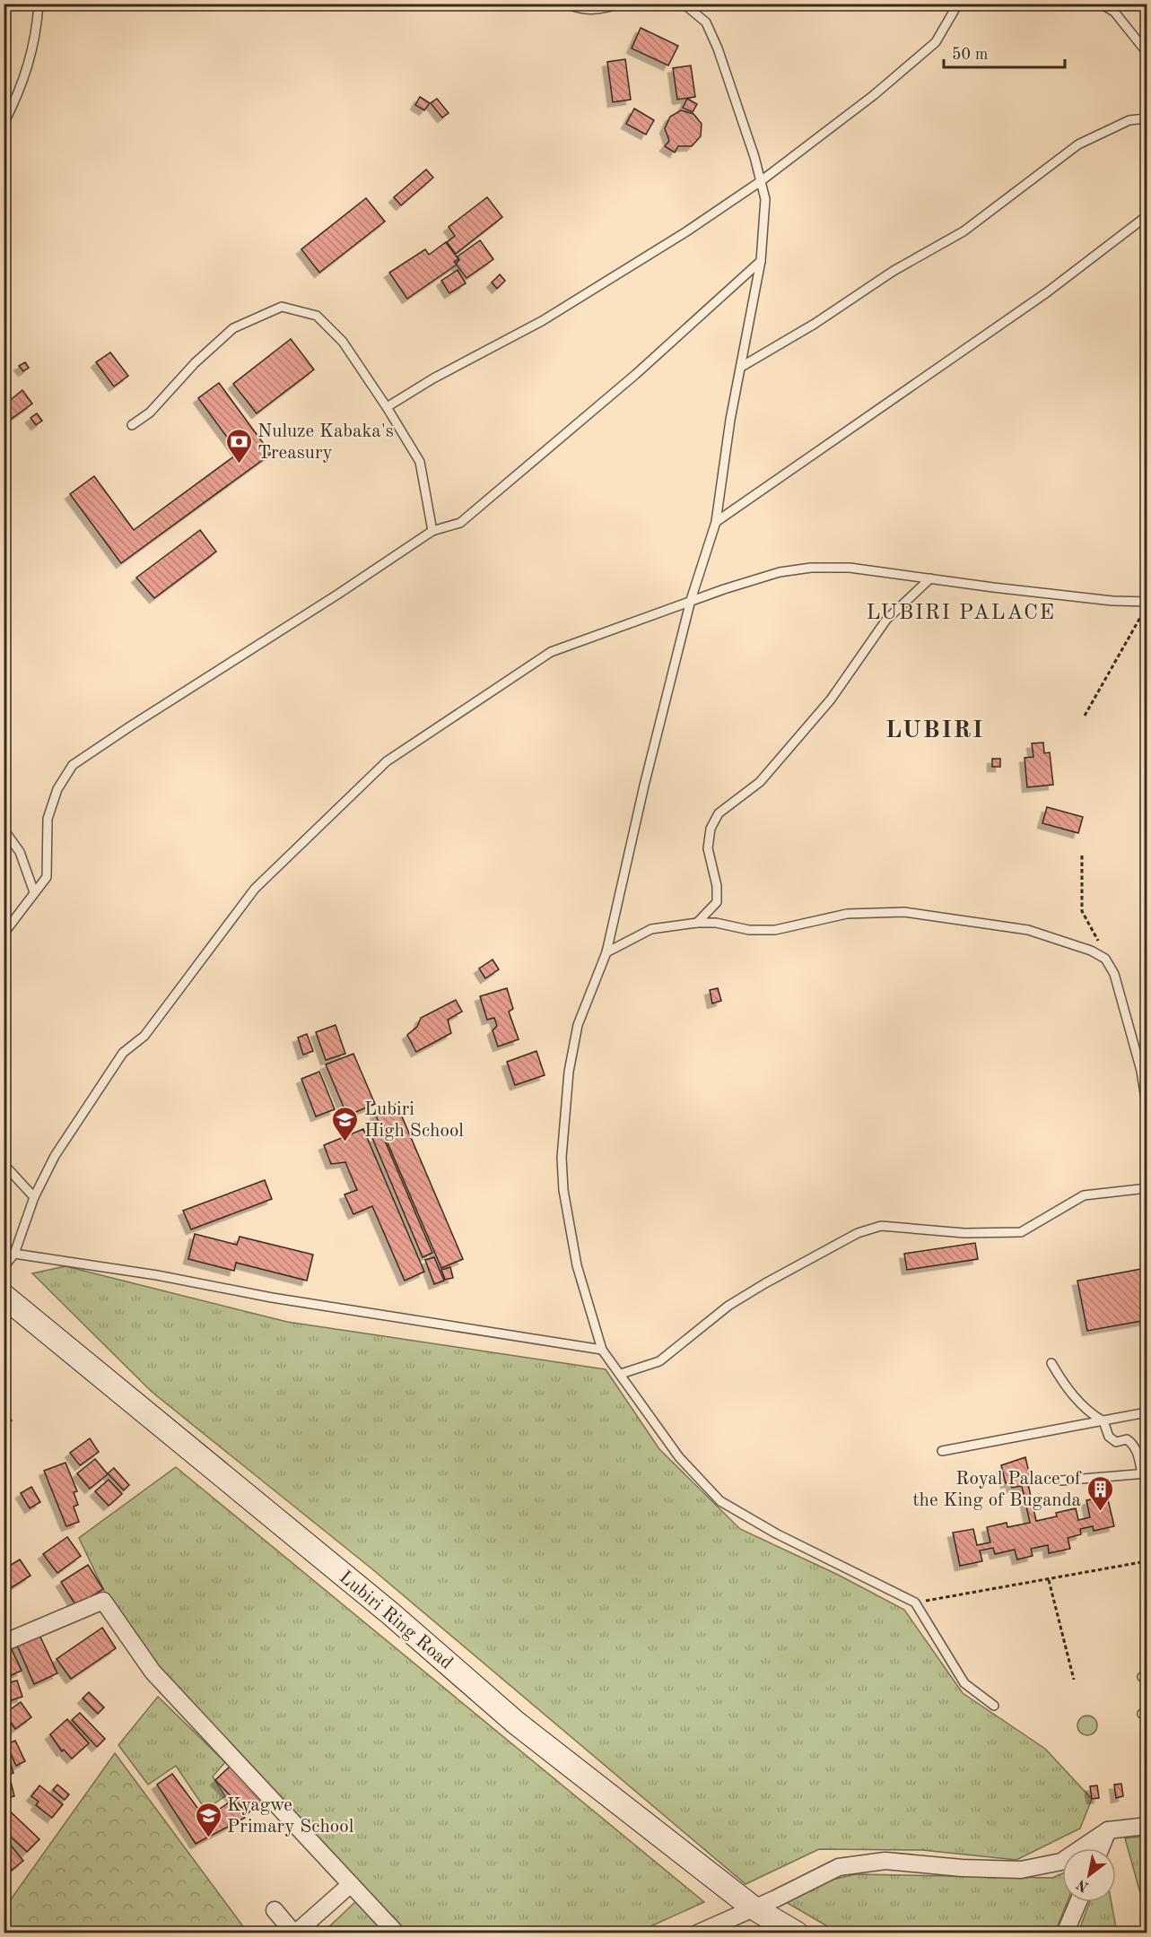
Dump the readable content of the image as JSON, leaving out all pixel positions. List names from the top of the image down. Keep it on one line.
{"streets":{"main road":["Lubiri Ring Road"]},"districts":["LUBIRI PALACE","LUBIRI"],"places":{"bank":["Nuluze Kabaka's Treasury"],"school or university":["Lubiri High School","Kyagwe Primary School"],"building":["Royal Palace of the King of Buganda"]},"scale_bar":"50 m","north":"bottom left"}
